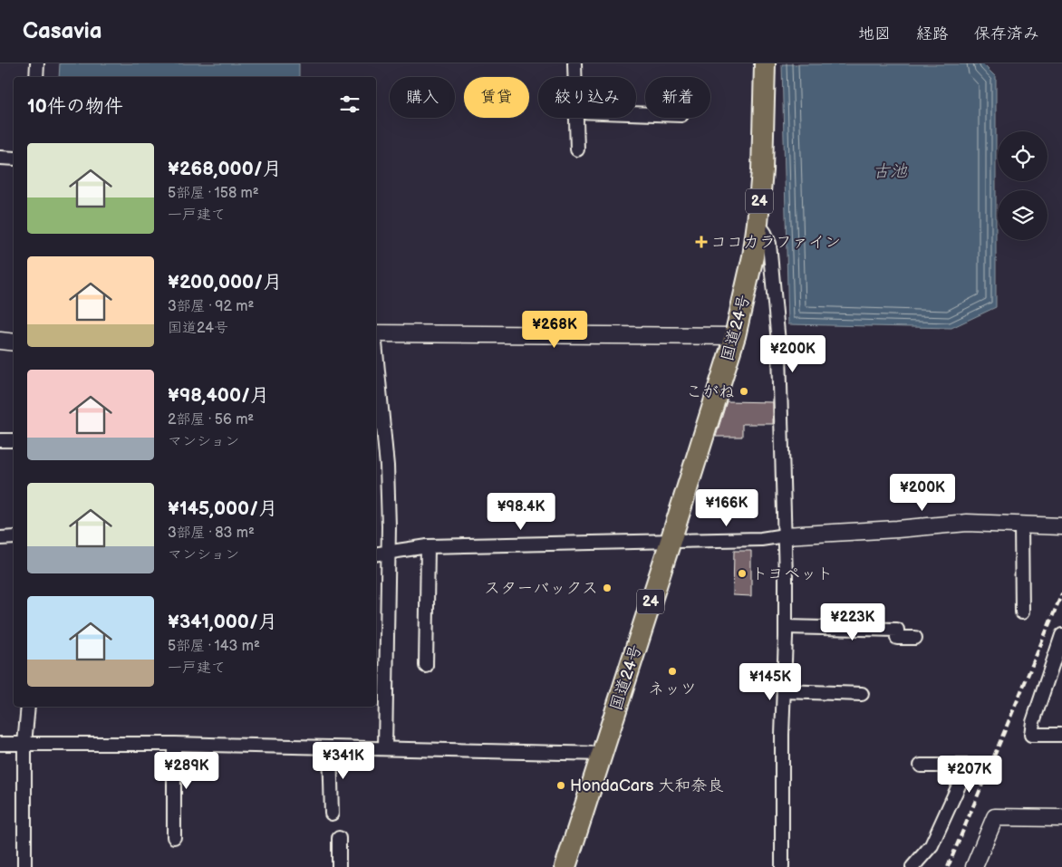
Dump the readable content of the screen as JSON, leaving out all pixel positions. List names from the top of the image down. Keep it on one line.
{"streets":{"highway":["24","国道24号"]},"water":["古池"],"places":{"health":["ココカラファイン"],"other":["こがね","トヨペット","スターバックス","ネッツ","HondaCars 大和奈良"]},"page":{"header":"Casavia","nav":["地図","経路","保存済み"],"chip":["購入","賃貸","絞り込み","新着"],"heading":"10件の物件","list":[{"name":"¥268,000/月","note":"5部屋 · 158 m² · 一戸建て"},{"name":"¥200,000/月","note":"3部屋 · 92 m² · 国道24号"},{"name":"¥98,400/月","note":"2部屋 · 56 m² · マンション"},{"name":"¥145,000/月","note":"3部屋 · 83 m² · マンション"},{"name":"¥341,000/月","note":"5部屋 · 143 m² · 一戸建て"}],"price":["¥268K","¥200K","¥200K","¥166K","¥98.4K","¥223K","¥145K","¥341K","¥289K","¥207K"]}}
